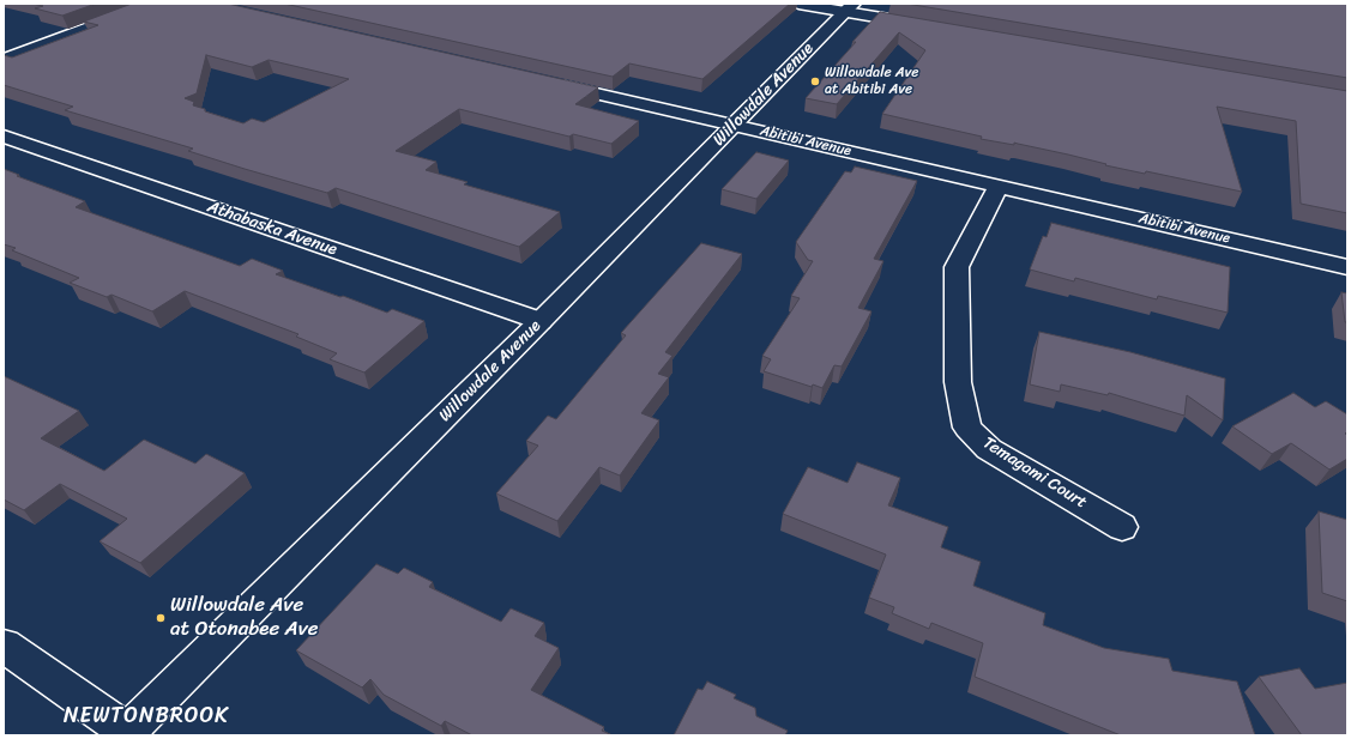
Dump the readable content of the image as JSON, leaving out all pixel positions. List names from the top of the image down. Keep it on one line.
{"streets":{"street":["Willowdale Avenue","Abitibi Avenue","Athabaska Avenue","Temagami Court"]},"crossings":[["Willowdale Avenue","Abitibi Avenue"],["Willowdale Avenue","Athabaska Avenue"],["Abitibi Avenue","Temagami Court"]],"districts":["NEWTONBROOK"],"places":["Willowdale Ave at Abitibi Ave","Willowdale Ave at Otonabee Ave"]}
